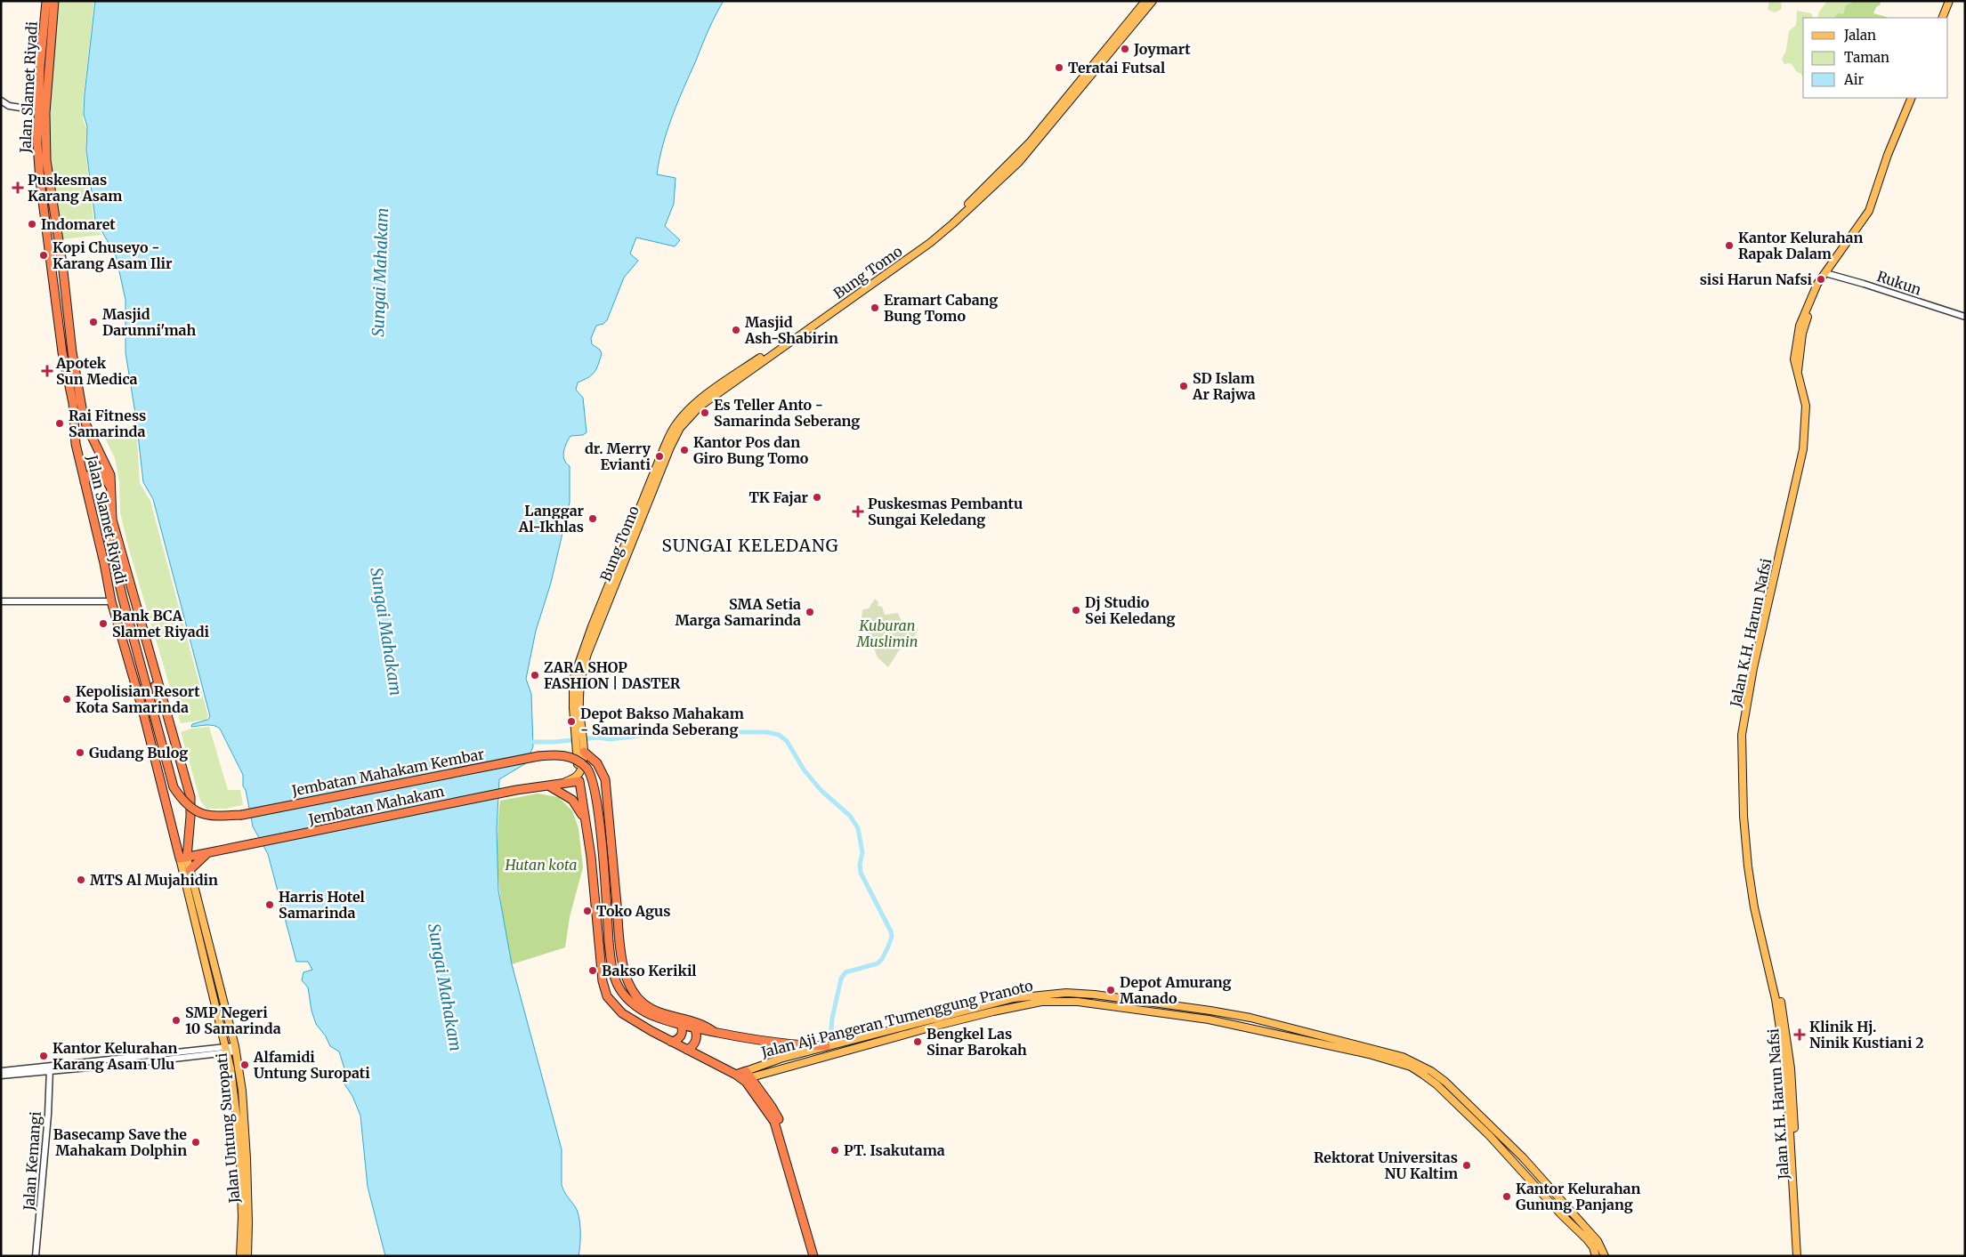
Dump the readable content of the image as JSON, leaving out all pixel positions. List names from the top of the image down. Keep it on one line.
{"streets":{"highway":["Jalan Slamet Riyadi","Jembatan Mahakam Kembar","Jembatan Mahakam"],"main road":["Bung Tomo","Jalan K.H. Harun Nafsi","Jalan Aji Pangeran Tumenggung Pranoto","Jalan Untung Suropati"],"street":["Rukun","Jalan Kemangi"]},"crossings":[["Jalan Slamet Riyadi","Jembatan Mahakam Kembar"],["Jalan Slamet Riyadi","Jembatan Mahakam"],["Jalan Slamet Riyadi","Jalan Untung Suropati"],["Bung Tomo","Jembatan Mahakam"],["Rukun","Jalan K.H. Harun Nafsi"],["Jembatan Mahakam","Jalan Untung Suropati"]],"districts":["SUNGAI KELEDANG"],"water":["Sungai Mahakam"],"parks":["Kuburan Muslimin","Hutan kota"],"places":{"other":["Joymart","Teratai Futsal","Indomaret","Kantor Kelurahan Rapak Dalam","Kopi Chuseyo - Karang Asam Ilir","sisi Harun Nafsi","Eramart Cabang Bung Tomo","Masjid Darunni'mah","Masjid Ash-Shabirin","SD Islam Ar Rajwa","Es Teller Anto - Samarinda Seberang","Rai Fitness Samarinda","Kantor Pos dan Giro Bung Tomo","dr. Merry Evianti","TK Fajar","Langgar Al-Ikhlas","Dj Studio Sei Keledang","SMA Setia Marga Samarinda","Bank BCA Slamet Riyadi","ZARA SHOP FASHION | DASTER","Kepolisian Resort Kota Samarinda","Depot Bakso Mahakam - Samarinda Seberang","Gudang Bulog","MTS Al Mujahidin","Harris Hotel Samarinda","Toko Agus","Bakso Kerikil","Depot Amurang Manado","SMP Negeri 10 Samarinda","Bengkel Las Sinar Barokah","Kantor Kelurahan Karang Asam Ulu","Alfamidi Untung Suropati","Basecamp Save the Mahakam Dolphin","PT. Isakutama","Rektorat Universitas NU Kaltim","Kantor Kelurahan Gunung Panjang"],"health":["Puskesmas Karang Asam","Apotek Sun Medica","Puskesmas Pembantu Sungai Keledang","Klinik Hj. Ninik Kustiani 2"]},"legend":["Jalan","Taman","Air"]}
